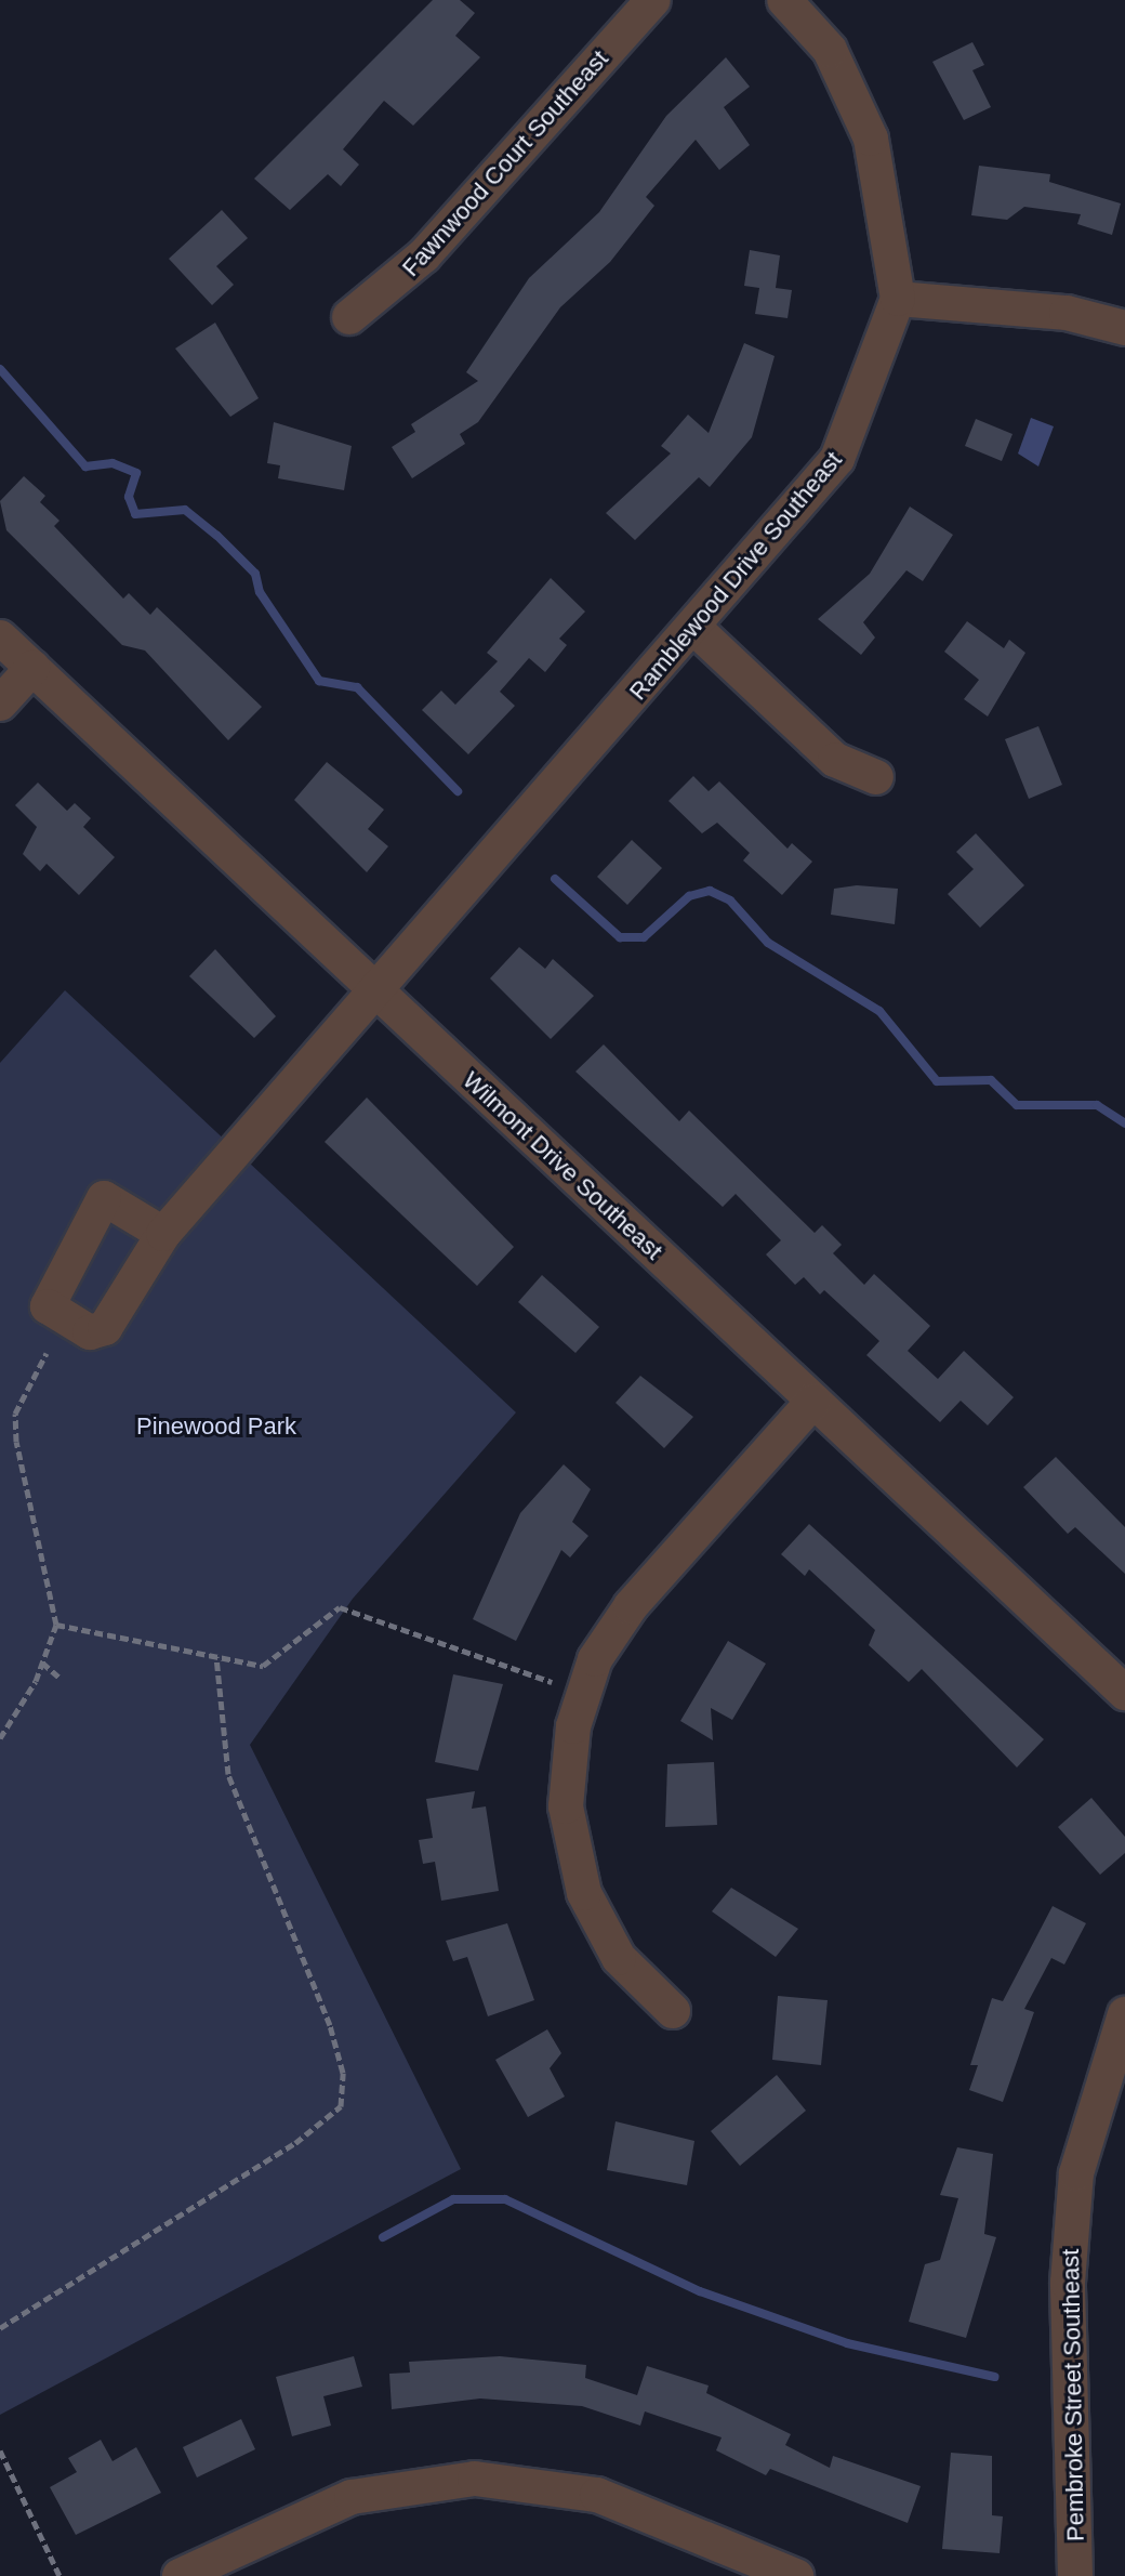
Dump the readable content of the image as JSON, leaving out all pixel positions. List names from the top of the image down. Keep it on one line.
{"streets":{"street":["Fawnwood Court Southeast","Ramblewood Drive Southeast","Wilmont Drive Southeast","Pembroke Street Southeast"]},"crossings":[["Ramblewood Drive Southeast","Wilmont Drive Southeast"]],"parks":["Pinewood Park"]}
